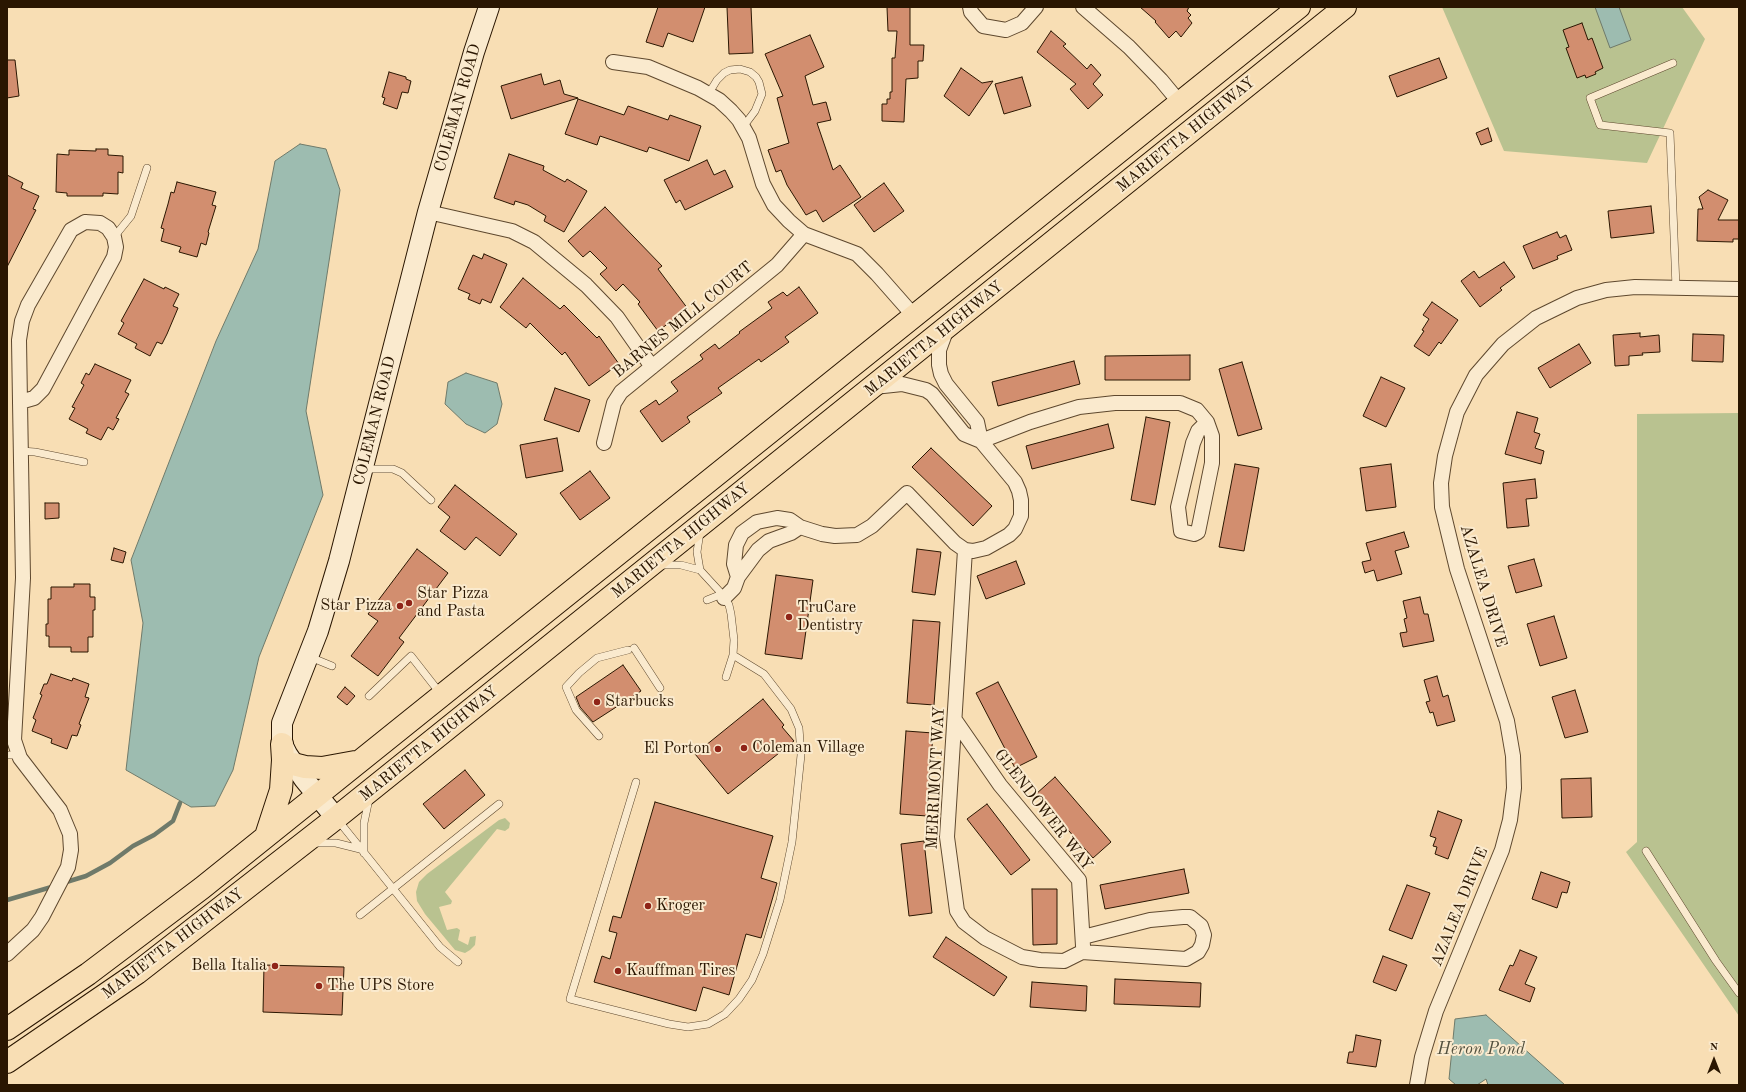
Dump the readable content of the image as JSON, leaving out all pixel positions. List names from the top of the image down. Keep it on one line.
{"streets":{"highway":["MARIETTA HIGHWAY"],"street":["COLEMAN ROAD","BARNES MILL COURT","AZALEA DRIVE","MERRIMONT WAY","GLENDOWER WAY"]},"crossings":[["COLEMAN ROAD","MARIETTA HIGHWAY"],["MERRIMONT WAY","GLENDOWER WAY"]],"water":["Heron Pond"],"places":["Star Pizza and Pasta","Star Pizza","TruCare Dentistry","Starbucks","Coleman Village","El Porton","Kroger","Bella Italia","Kauffman Tires","The UPS Store"],"north":"top"}
